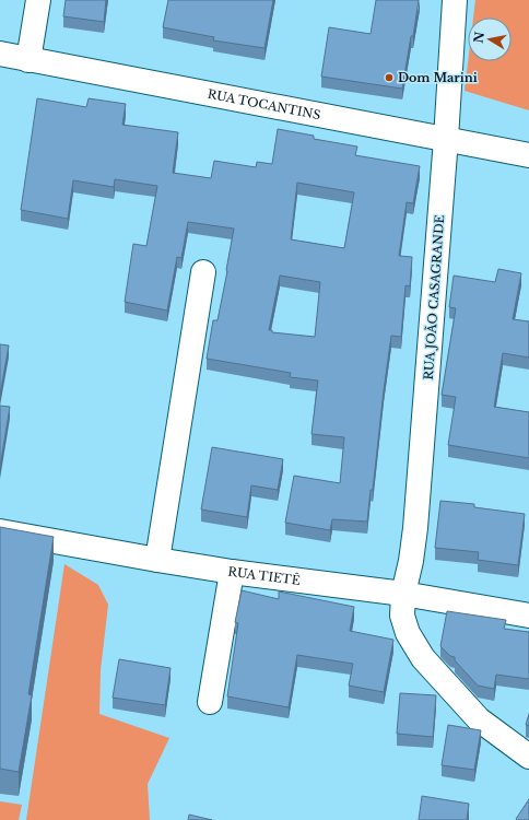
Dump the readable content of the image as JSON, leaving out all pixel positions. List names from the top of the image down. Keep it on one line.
{"streets":{"street":["RUA TOCANTINS","RUA JOÃO CASAGRANDE","RUA TIETÊ"]},"crossings":[["RUA TOCANTINS","RUA JOÃO CASAGRANDE"],["RUA JOÃO CASAGRANDE","RUA TIETÊ"]],"places":["Dom Marini"],"north":"left"}
